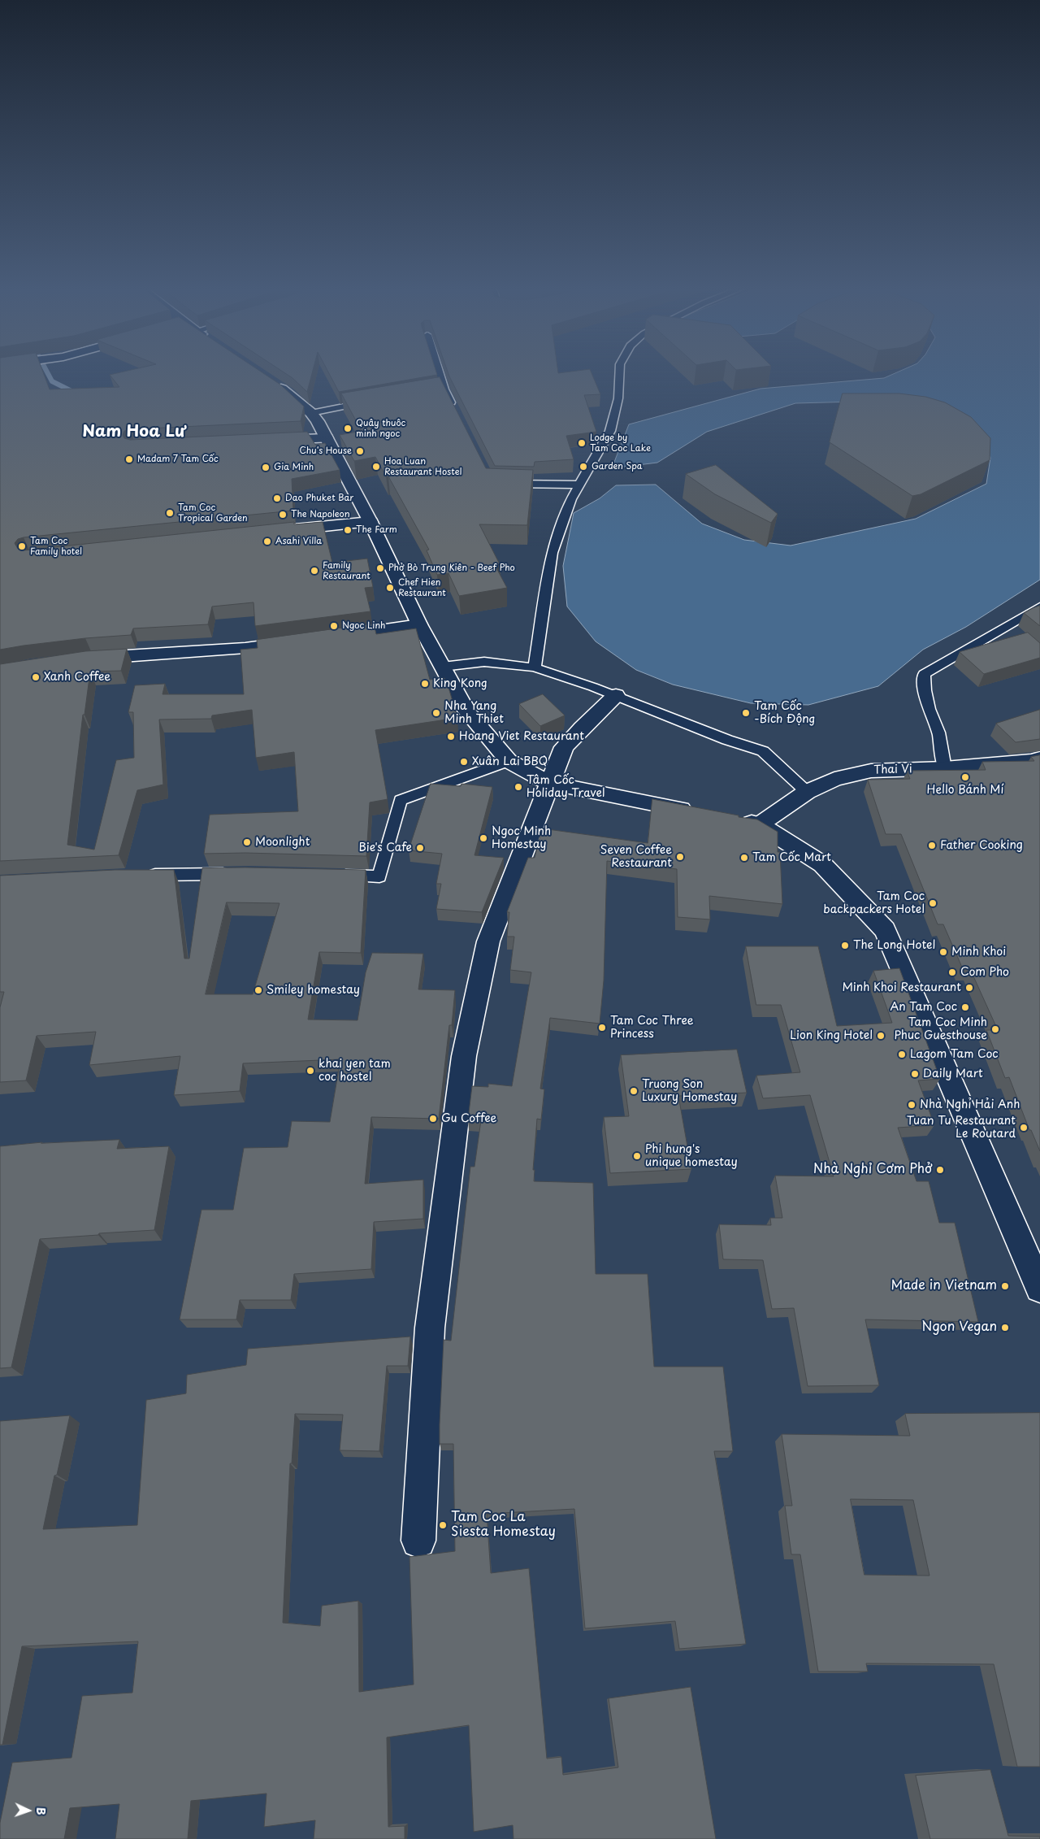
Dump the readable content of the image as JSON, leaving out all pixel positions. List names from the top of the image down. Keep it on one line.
{"streets":{"street":["Thai Vi"]},"districts":["Nam Hoa Lư"],"places":["Quây thuôc minh ngoc","Lodge by Tam Coc Lake","Chu's House","Madam 7 Tam Cốc","Hoa Luan Restaurant Hostel","Garden Spa","Gia Minh","Dao Phuket Bar","Tam Coc Tropical Garden","The Napoleon","The Farm","Asahi Villa","Tam Coc Family hotel","Phở Bò Trung Kiên - Beef Pho","Family Restaurant","Chef Hien Restaurant","Ngoc Linh","Xanh Coffee","King Kong","Nha Yang Minh Thiet","Tam Cốc -Bích Động","Hoang Viet Restaurant","Xuân Lai BBQ","Hello Bánh Mí","Tâm Cốc Holiday Travel","Ngoc Minh Homestay","Moonlight","Father Cooking","Bie's Cafe","Seven Coffee Restaurant","Tam Cốc Mart","Tam Coc backpackers Hotel","The Long Hotel","Minh Khoi","Com Pho","Minh Khoi Restaurant","Smiley homestay","An Tam Coc","Tam Coc Three Princess","Tam Coc Minh Phuc Guesthouse","Lion King Hotel","Lagom Tam Coc","khai yen tam coc hostel","Daily Mart","Truong Son Luxury Homestay","Nhà Nghỉ Hải Anh","Gu Coffee","Tuan Tu Restaurant Le Routard","Phi hung's unique homestay","Nhà Nghỉ Cơm Phở","Made in Vietnam","Ngon Vegan","Tam Coc La Siesta Homestay"],"north":"right"}
